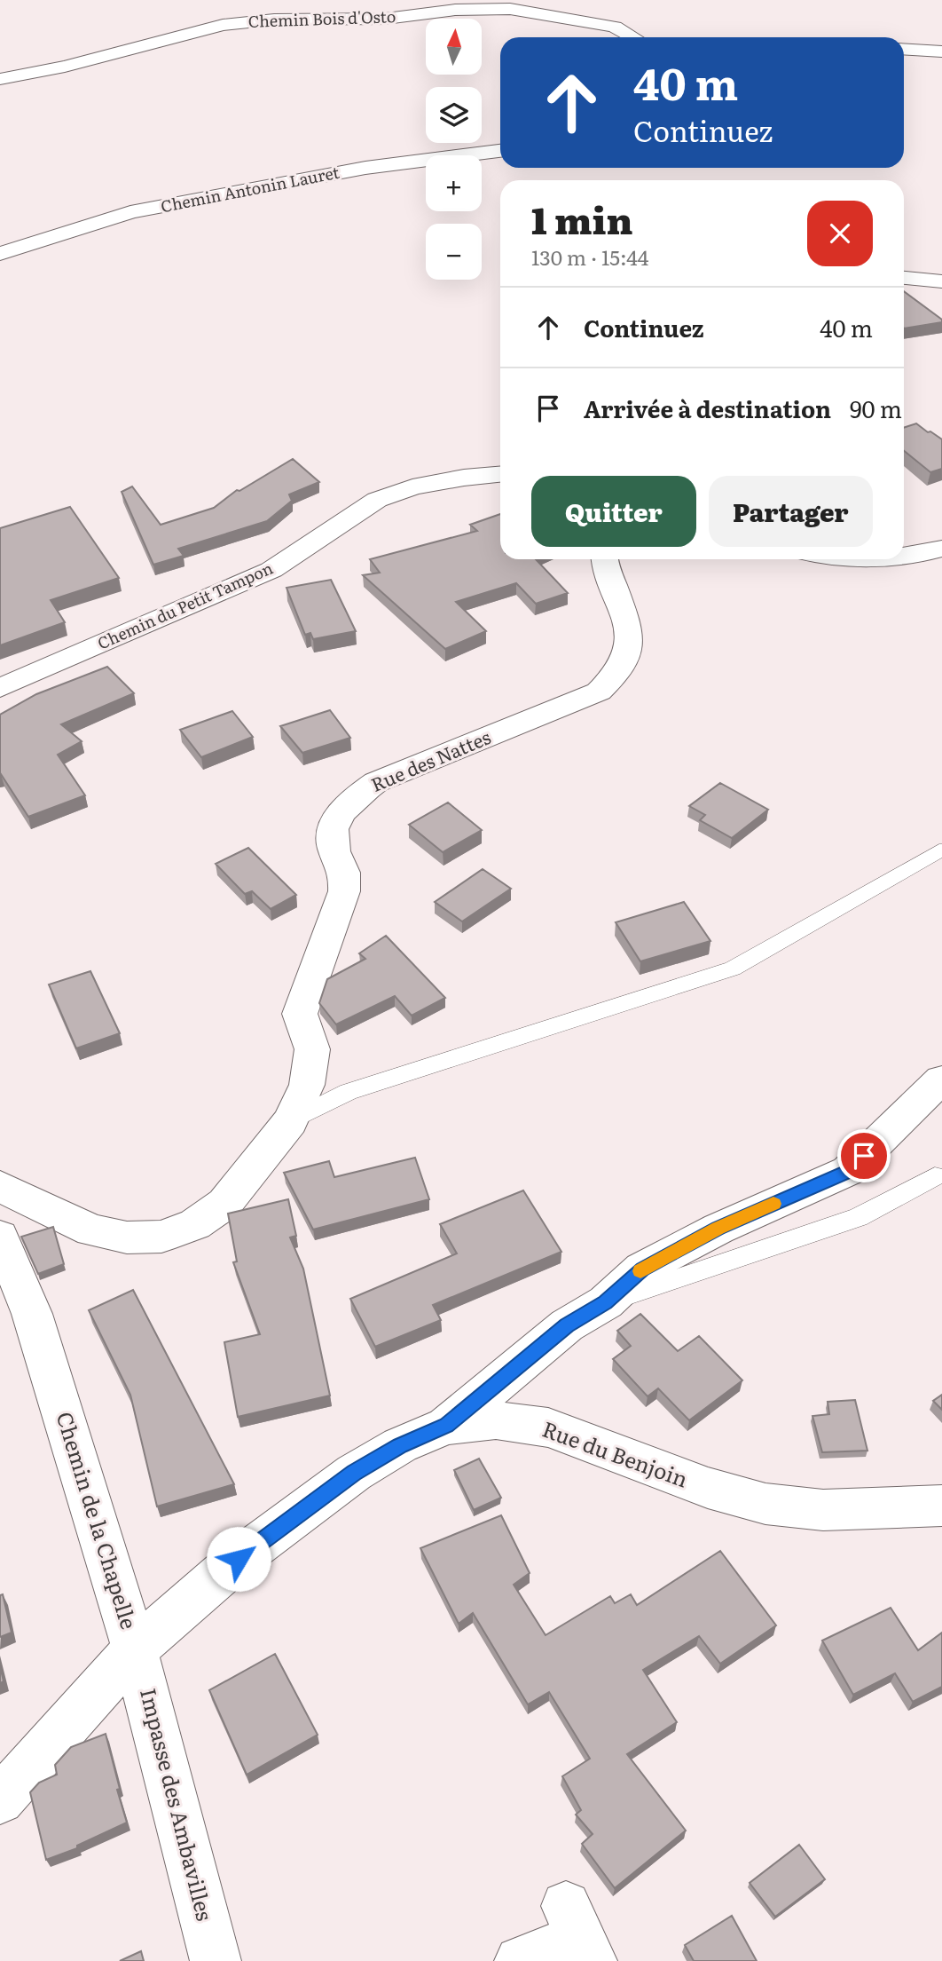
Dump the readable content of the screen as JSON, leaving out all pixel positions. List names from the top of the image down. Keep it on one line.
{"streets":{"street":["Chemin Bois d'Osto","Chemin Antonin Lauret","Chemin du Petit Tampon","Rue des Nattes","Rue du Benjoin","Chemin de la Chapelle","Impasse des Ambavilles"]},"crossings":[["Rue du Benjoin","Chemin de la Chapelle"],["Rue du Benjoin","Impasse des Ambavilles"],["Chemin de la Chapelle","Impasse des Ambavilles"]],"north":"top","page":{"map_buttons":["+","−"],"turn":["40 m","Continuez"],"heading":["1 min","130 m · 15:44"],"list":[{"name":"Continuez","value":"40 m"},{"name":"Arrivée à destination","value":"90 m"}],"buttons":["Quitter","Partager"]}}
